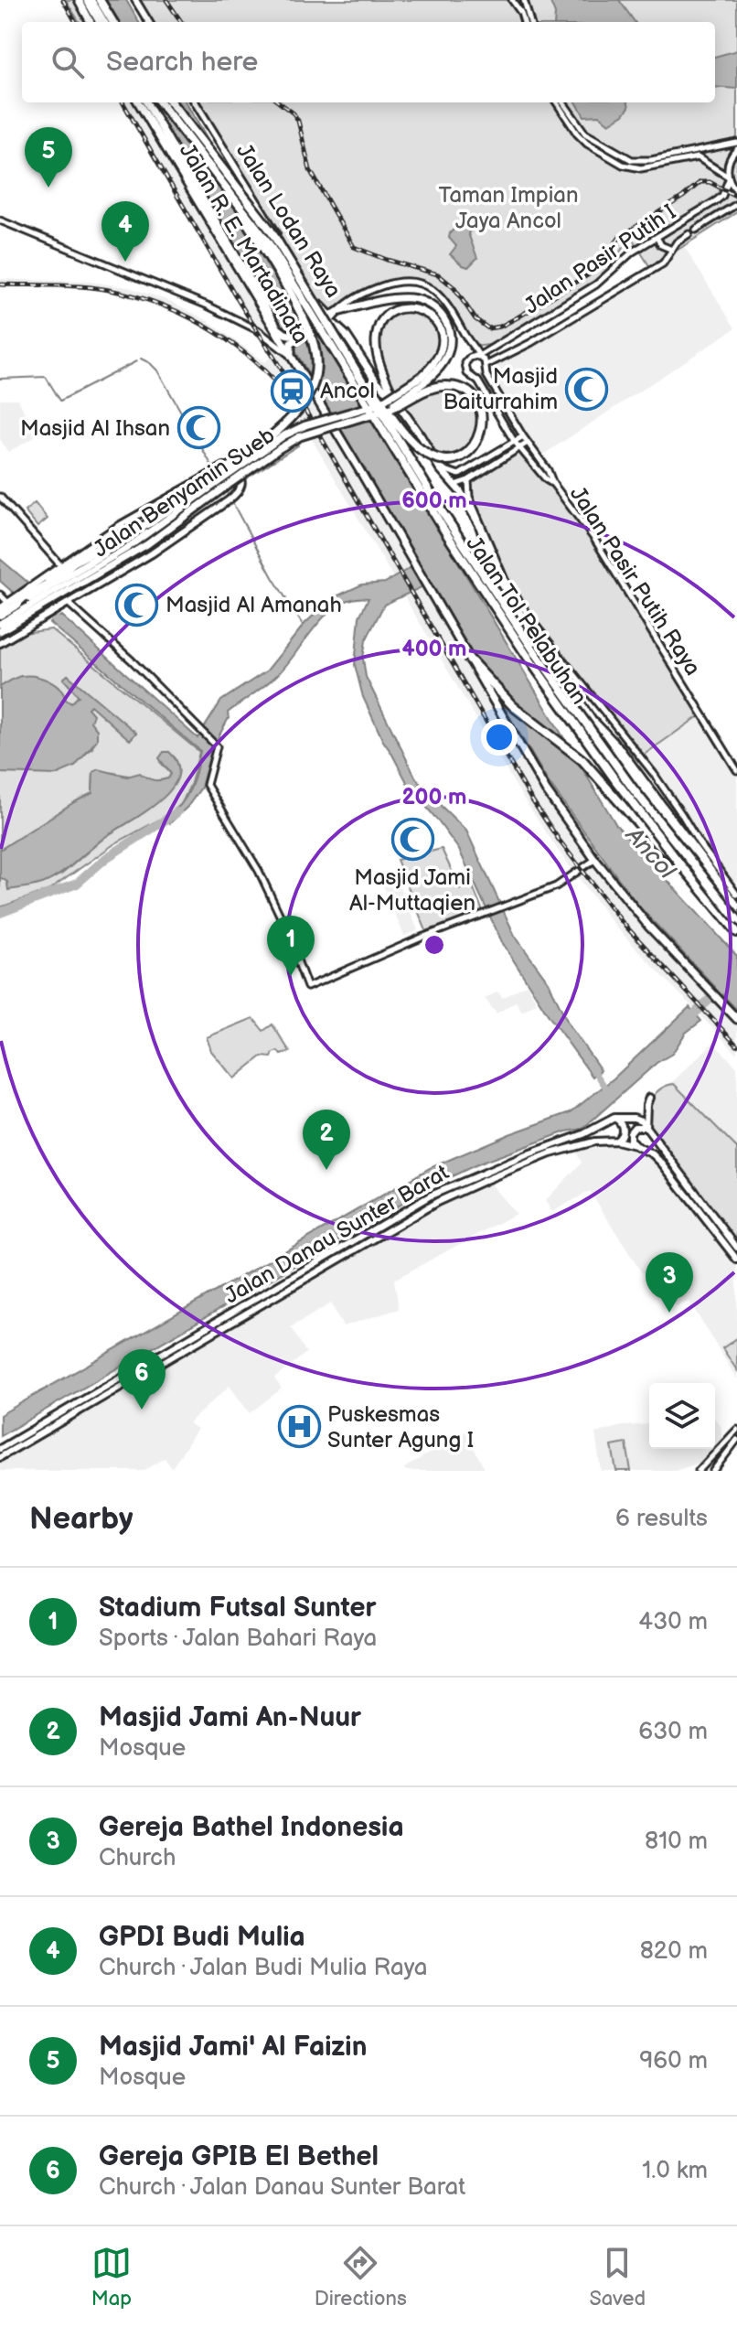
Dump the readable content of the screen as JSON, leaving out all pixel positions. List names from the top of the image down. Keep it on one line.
{"streets":{"highway":["Jalan Tol Pelabuhan"],"main road":["Jalan Lodan Raya","Jalan R. E. Martadinata","Jalan Benyamin Sueb","Jalan Danau Sunter Barat"],"street":["Jalan Pasir Putih I","Jalan Pasir Putih Raya"]},"crossings":[["Jalan Lodan Raya","Jalan R. E. Martadinata"],["Jalan Lodan Raya","Jalan Benyamin Sueb"],["Jalan Lodan Raya","Jalan Pasir Putih Raya"],["Jalan R. E. Martadinata","Jalan Benyamin Sueb"],["Jalan R. E. Martadinata","Jalan Pasir Putih Raya"],["Jalan Pasir Putih I","Jalan Pasir Putih Raya"],["Jalan Benyamin Sueb","Jalan Pasir Putih Raya"]],"water":["Ancol"],"parks":["Taman Impian Jaya Ancol"],"places":{"mosque":["Masjid Baiturrahim","Masjid Al Ihsan","Masjid Al Amanah","Masjid Jami Al-Muttaqien"],"station":["Ancol"],"hospital":["Puskesmas Sunter Agung I"]},"page":{"search":"Search here","pins":["5","4","1","2","3","6"],"heading":["Nearby","6 results"],"list":[{"mark":"1","name":"Stadium Futsal Sunter","note":"Sports · Jalan Bahari Raya","value":"430 m"},{"mark":"2","name":"Masjid Jami An-Nuur","note":"Mosque","value":"630 m"},{"mark":"3","name":"Gereja Bathel Indonesia","note":"Church","value":"810 m"},{"mark":"4","name":"GPDI Budi Mulia","note":"Church · Jalan Budi Mulia Raya","value":"820 m"},{"mark":"5","name":"Masjid Jami' Al Faizin","note":"Mosque","value":"960 m"},{"mark":"6","name":"Gereja GPIB El Bethel","note":"Church · Jalan Danau Sunter Barat","value":"1.0 km"}],"nav":["Map","Directions","Saved"]},"rings":["600 m","400 m","200 m"]}
